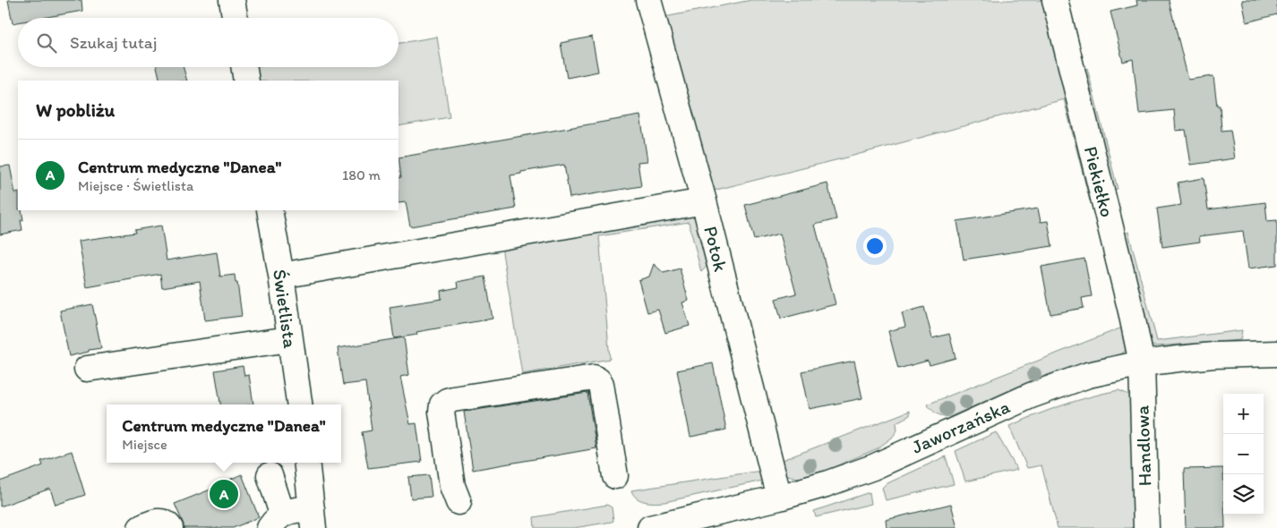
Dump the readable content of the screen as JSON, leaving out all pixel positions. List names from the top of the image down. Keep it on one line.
{"streets":{"street":["Piekiełko","Potok","Świetlista","Jaworzańska","Handlowa"]},"crossings":[["Piekiełko","Jaworzańska"],["Piekiełko","Handlowa"],["Potok","Jaworzańska"],["Jaworzańska","Handlowa"]],"page":{"search":"Szukaj tutaj","heading":"W pobliżu","list":[{"mark":"A","name":"Centrum medyczne \"Danea\"","note":"Miejsce · Świetlista","value":"180 m"}],"map_buttons":["+","−"],"popup":["Centrum medyczne \"Danea\"","Miejsce"],"pins":"A"}}
